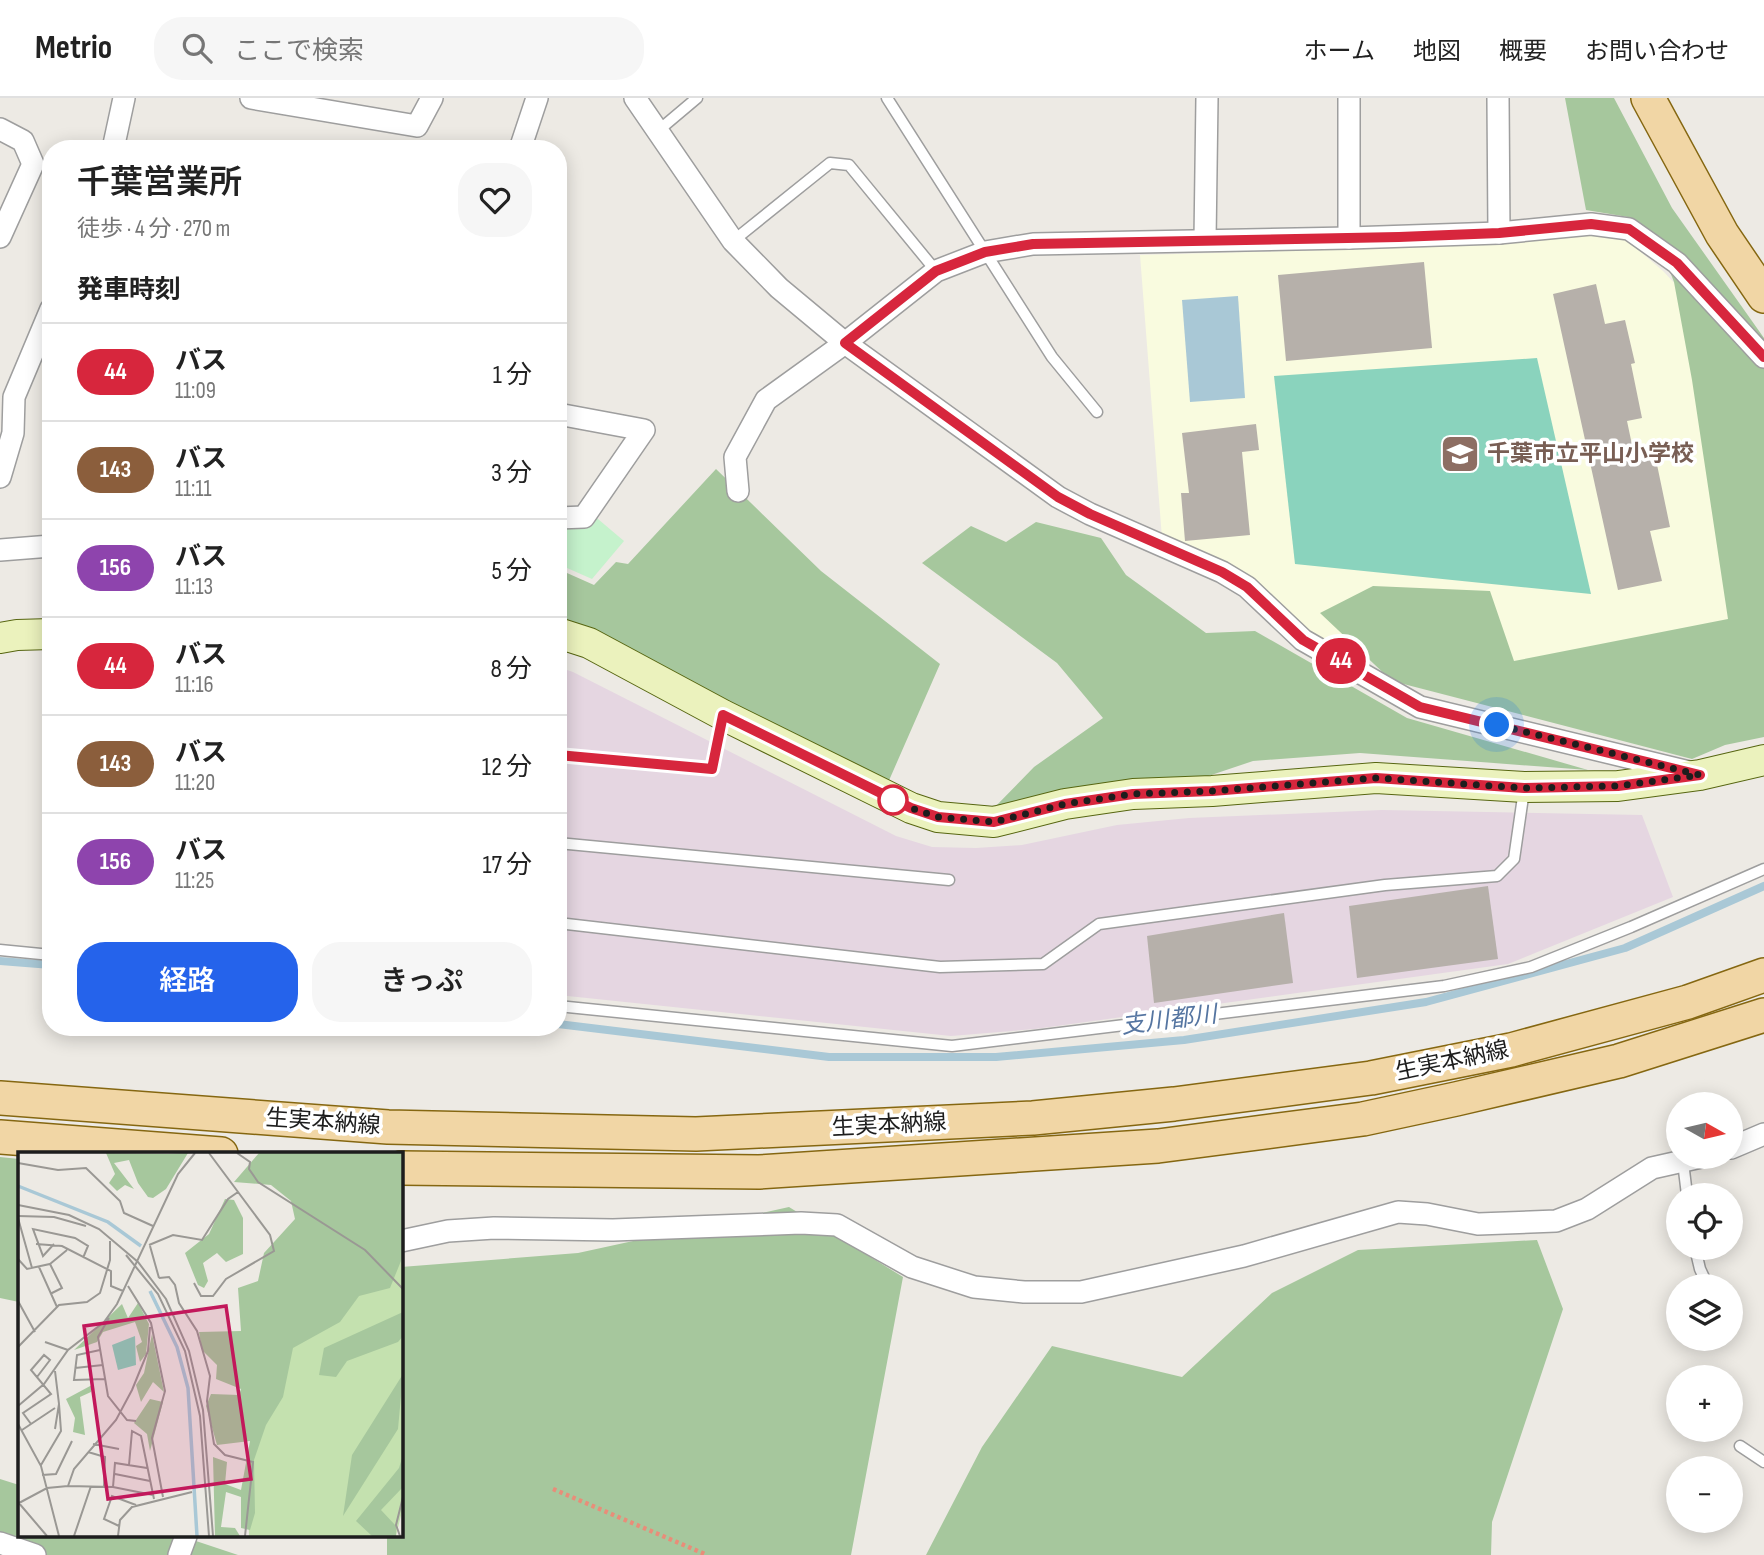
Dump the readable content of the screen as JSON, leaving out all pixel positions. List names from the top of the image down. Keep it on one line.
{"streets":{"main road":["生実本納線"]},"water":["支川都川"],"places":{"school or university":["千葉市立平山小学校"]},"lines":["bus line 44"],"north":"right","page":{"header":"Metrio","search":"ここで検索","nav":["ホーム","地図","概要","お問い合わせ"],"on_map":"44","heading":[["千葉営業所","徒歩 · 4 分 · 270 m"],"発車時刻"],"list":[{"mark":"44","name":"バス","note":"11:09","value":"1 分"},{"mark":"143","name":"バス","note":"11:11","value":"3 分"},{"mark":"156","name":"バス","note":"11:13","value":"5 分"},{"mark":"44","name":"バス","note":"11:16","value":"8 分"},{"mark":"143","name":"バス","note":"11:20","value":"12 分"},{"mark":"156","name":"バス","note":"11:25","value":"17 分"}],"buttons":["経路","きっぷ"],"map_buttons":["+","−"]}}
